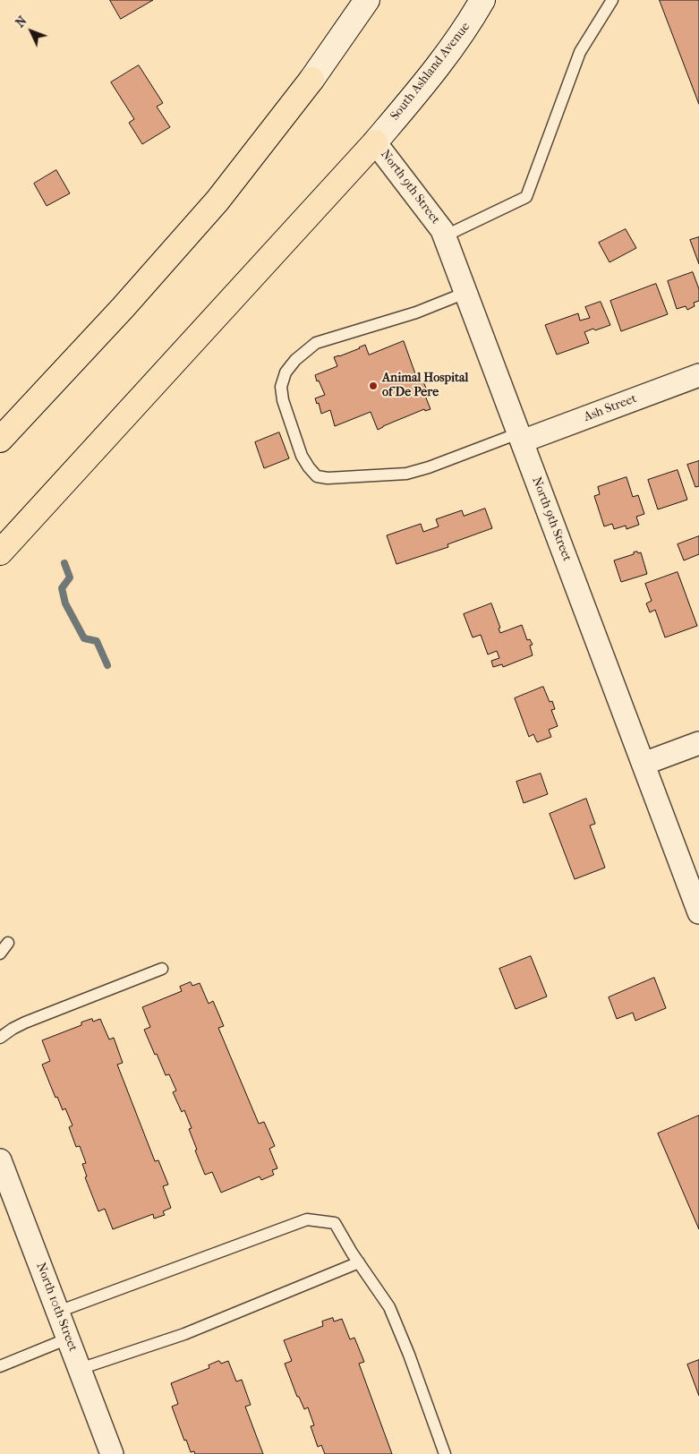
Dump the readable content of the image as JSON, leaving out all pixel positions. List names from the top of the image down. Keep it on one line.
{"streets":{"main road":["South Ashland Avenue"],"street":["North 9th Street","Ash Street","North 10th Street"]},"crossings":[["South Ashland Avenue","North 9th Street"],["North 9th Street","Ash Street"]],"places":["Animal Hospital of De Pere"],"north":"top left"}
